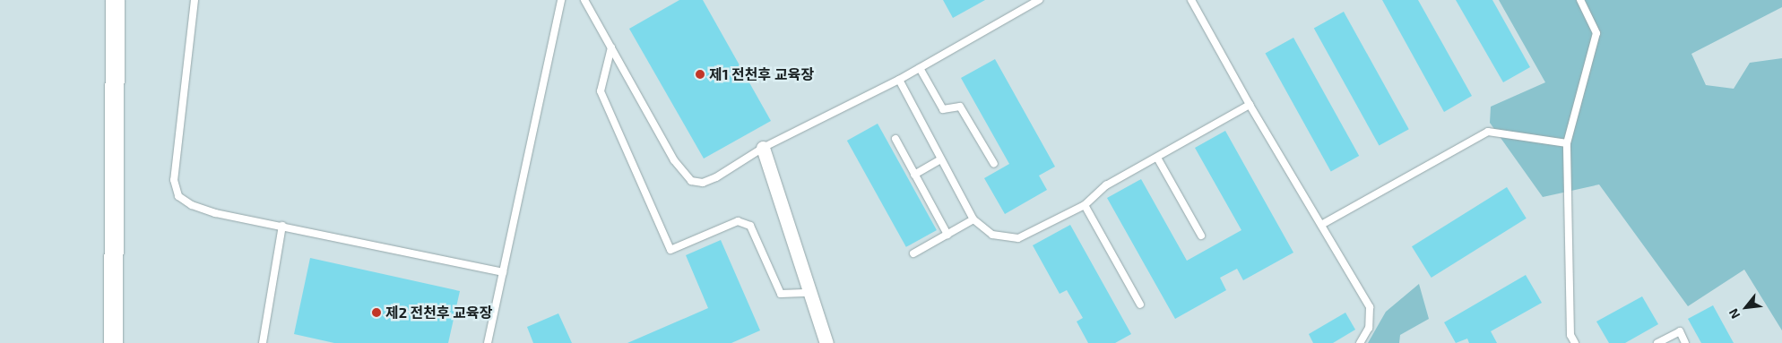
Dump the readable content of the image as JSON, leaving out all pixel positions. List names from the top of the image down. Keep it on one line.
{"places":["제1 전천후 교육장","제2 전천후 교육장"],"north":"bottom left"}
